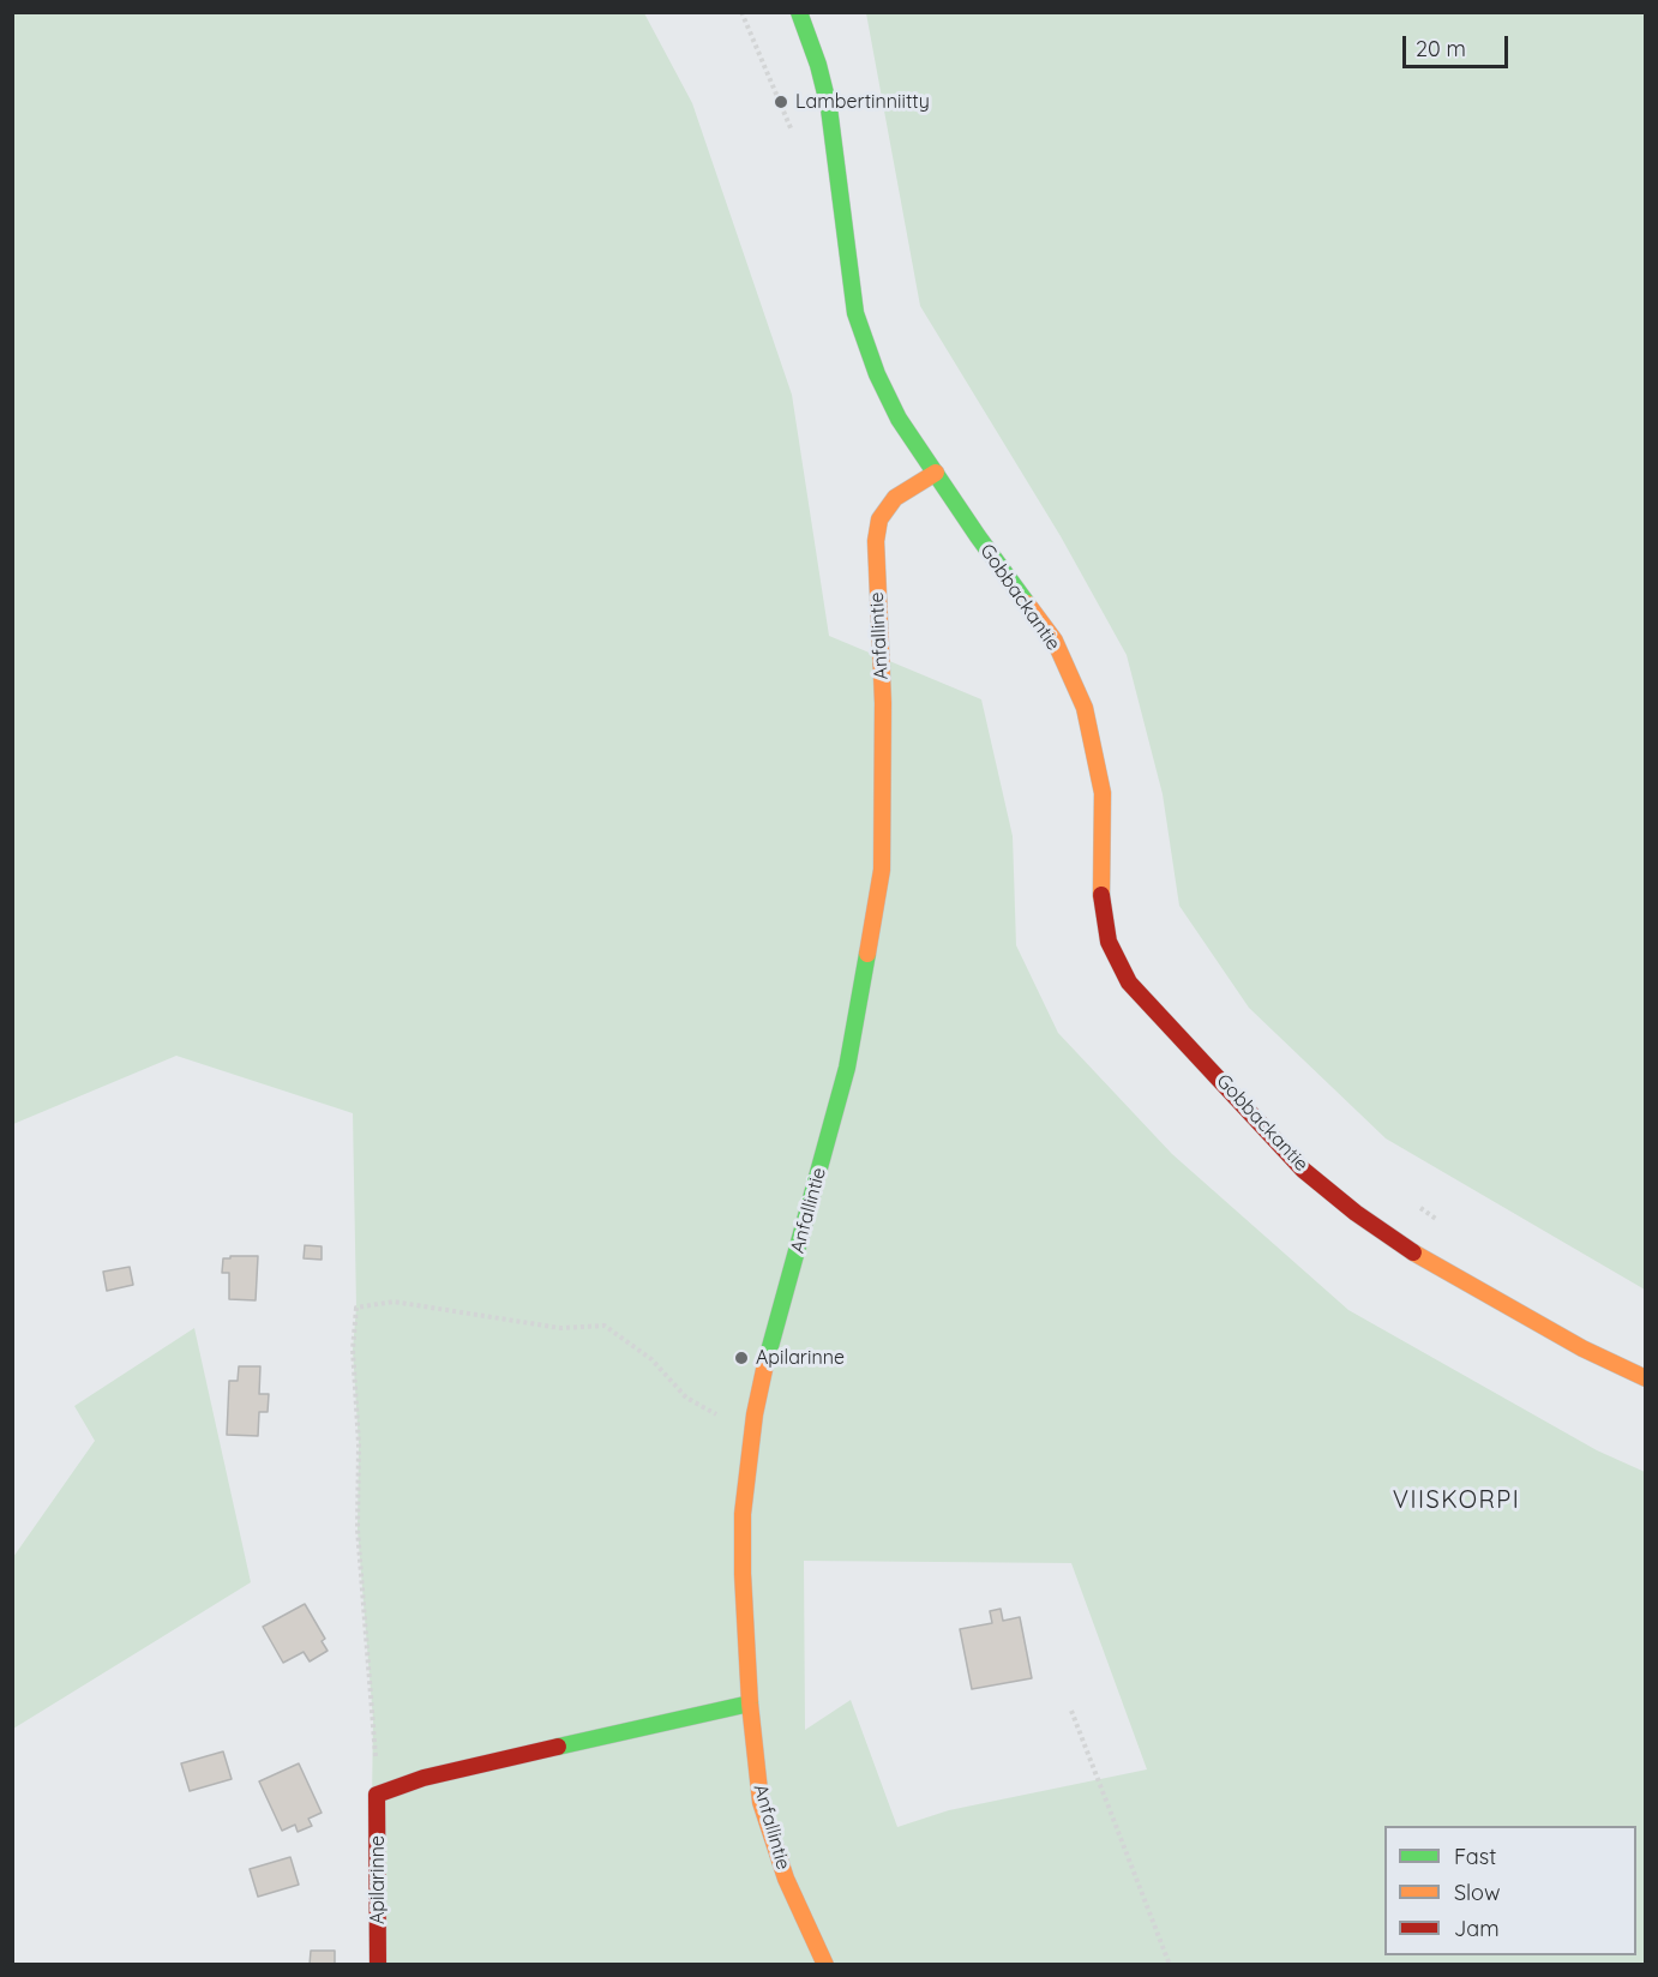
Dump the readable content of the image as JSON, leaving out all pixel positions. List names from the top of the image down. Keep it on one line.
{"streets":{"street":["Gobbackantie","Anfallintie","Apilarinne"]},"crossings":[["Gobbackantie","Anfallintie"]],"districts":["VIISKORPI"],"places":["Lambertinniitty","Apilarinne"],"legend":["Fast","Slow","Jam"],"scale_bar":"20 m"}
